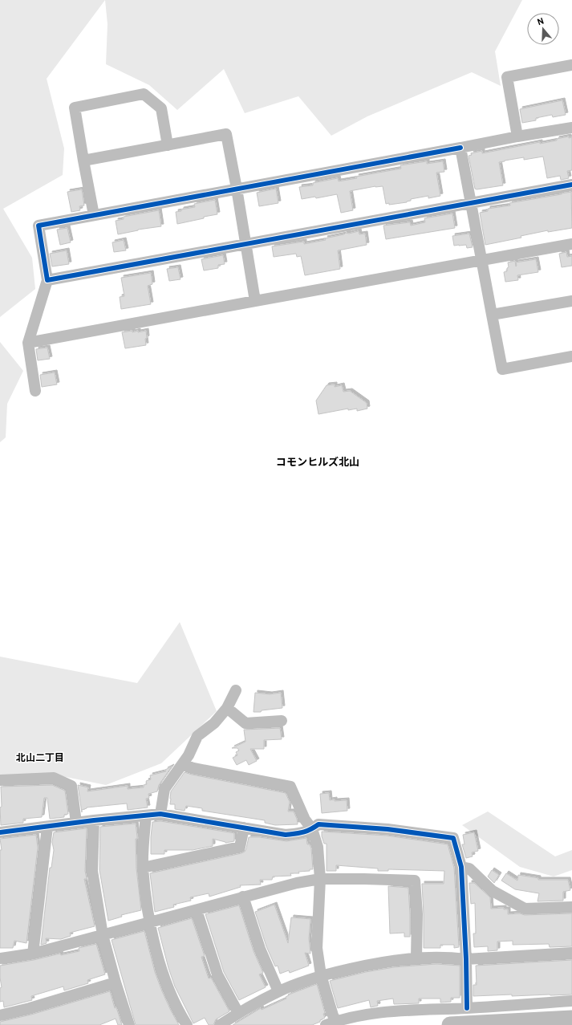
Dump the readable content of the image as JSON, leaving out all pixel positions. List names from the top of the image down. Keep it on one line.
{"districts":["コモンヒルズ北山","北山二丁目"],"north":"top"}
